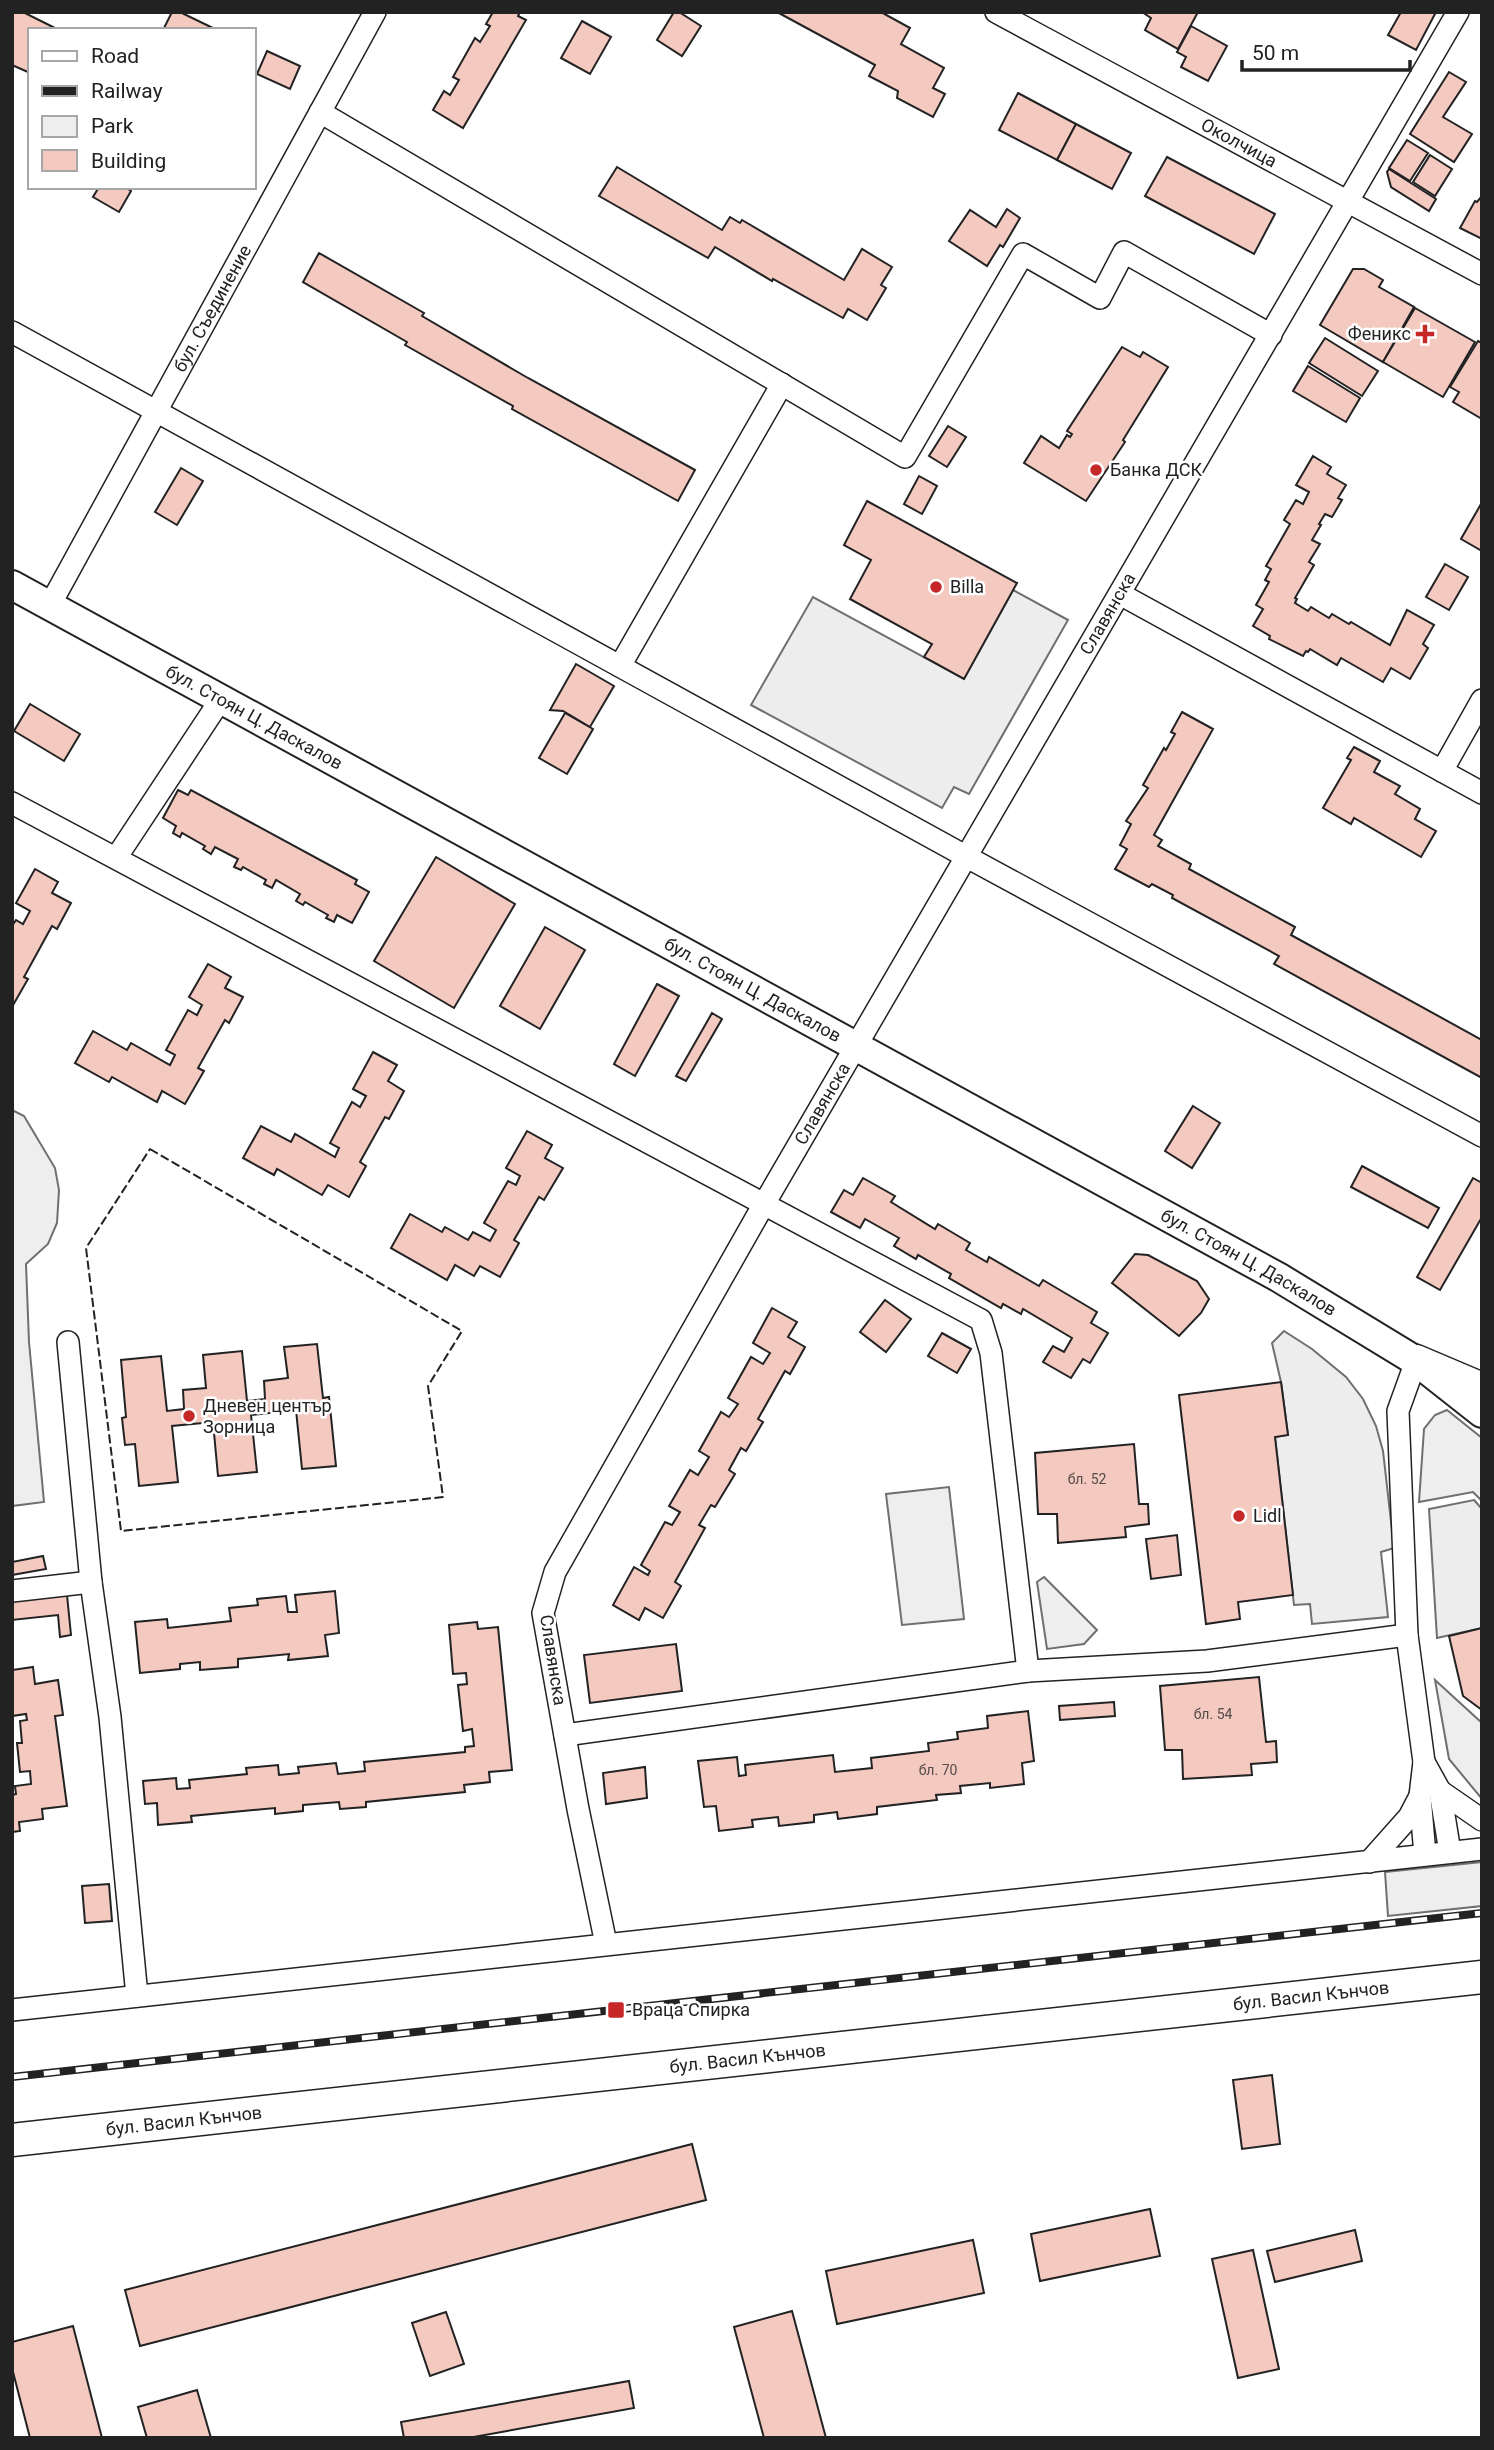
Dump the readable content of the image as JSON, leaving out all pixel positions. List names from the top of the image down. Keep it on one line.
{"streets":{"main road":["бул. Васил Кънчов"],"street":["Околчица","бул. Съединение","Славянска","бул. Стоян Ц. Даскалов"]},"crossings":[["Околчица","Славянска"],["бул. Съединение","бул. Стоян Ц. Даскалов"],["Славянска","бул. Стоян Ц. Даскалов"]],"places":{"health":["Феникс"],"other":["Банка ДСК","Billa","Дневен център Зорница","Lidl"],"transit":["Враца Спирка"]},"house_numbers":["бл. 52","бл. 54","бл. 70"],"legend":["Road","Railway","Park","Building"],"scale_bar":"50 m"}
